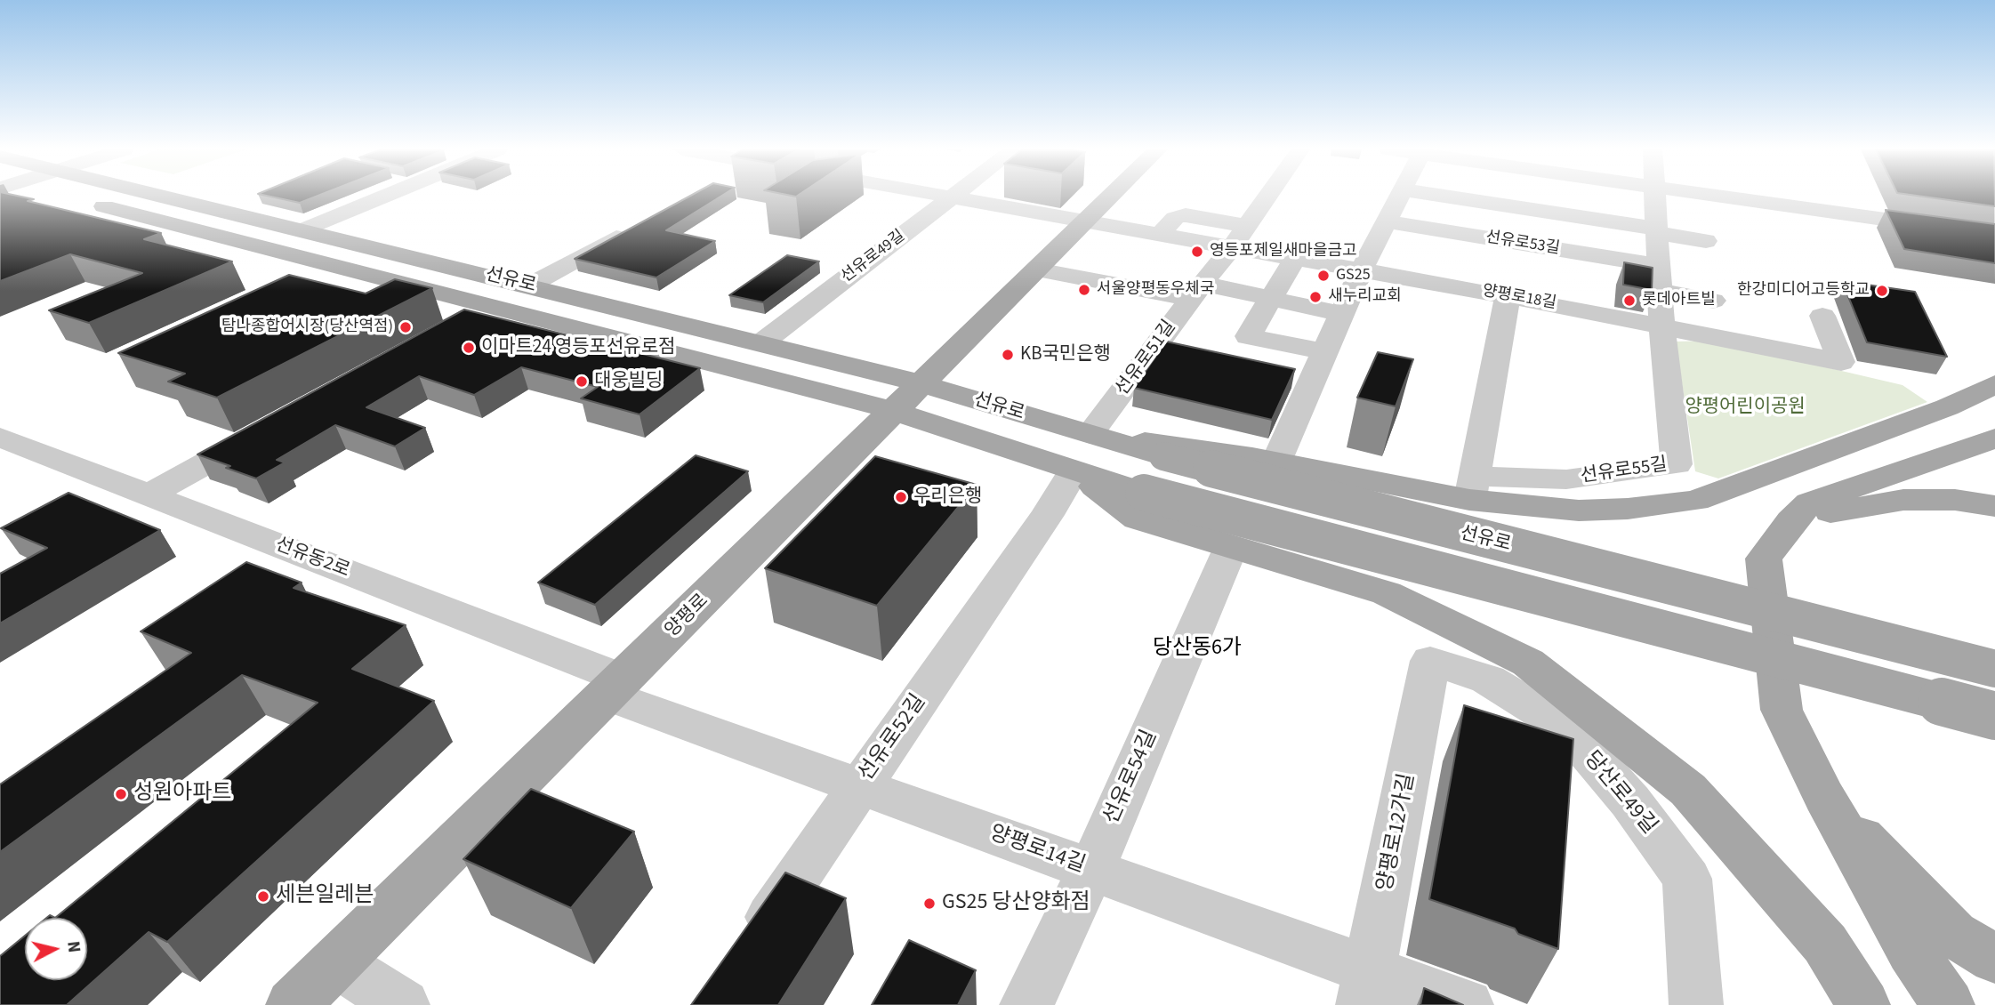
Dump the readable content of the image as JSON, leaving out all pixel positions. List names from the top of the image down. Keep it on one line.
{"streets":{"main road":["선유로","양평로"],"street":["선유로53길","선유로49길","양평로18길","선유로51길","선유로55길","선유동2로","선유로52길","선유로54길","당산로49길","양평로12가길","양평로14길"]},"crossings":[["선유로53길","선유로55길"],["선유로49길","선유로"],["선유로49길","양평로18길"],["선유로","선유로51길"],["선유로","양평로"],["선유로","선유로52길"],["양평로18길","선유로51길"],["양평로18길","선유로55길"],["양평로18길","양평로"],["선유로51길","선유로52길"],["선유동2로","양평로"],["선유동2로","양평로14길"],["양평로","양평로14길"],["선유로52길","양평로14길"],["선유로54길","양평로14길"],["당산로49길","양평로12가길"],["양평로12가길","양평로14길"]],"districts":["당산동6가"],"parks":["양평어린이공원"],"places":["영등포제일새마을금고","GS25","서울양평동우체국","한강미디어고등학교","새누리교회","롯데아트빌","탐나종합어시장(당산역점)","이마트24 영등포선유로점","KB국민은행","대웅빌딩","우리은행","성원아파트","세븐일레븐","GS25 당산양화점"],"north":"right"}
